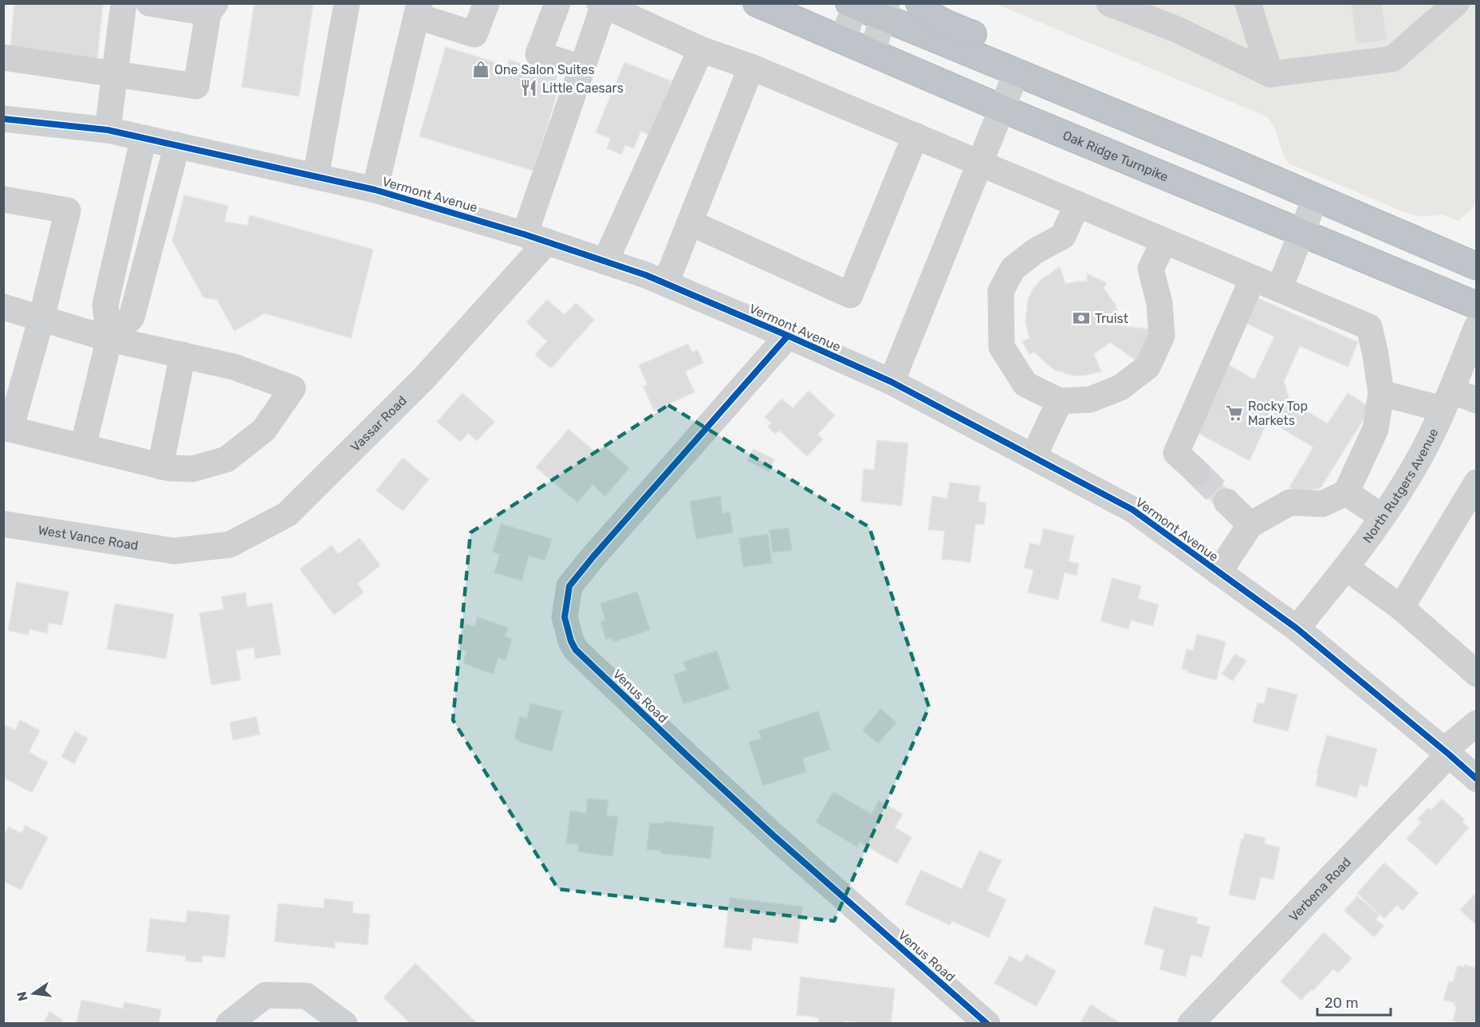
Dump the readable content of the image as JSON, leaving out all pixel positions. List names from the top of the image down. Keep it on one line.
{"streets":{"highway":["Oak Ridge Turnpike"],"street":["Vermont Avenue","Vassar Road","North Rutgers Avenue","West Vance Road","Venus Road","Verbena Road"]},"crossings":[["Vermont Avenue","Vassar Road"],["Vermont Avenue","North Rutgers Avenue"],["Vermont Avenue","Venus Road"],["Vermont Avenue","Verbena Road"],["Vassar Road","West Vance Road"]],"places":{"shop":["One Salon Suites"],"restaurant":["Little Caesars"],"bank":["Truist"],"supermarket":["Rocky Top Markets"]},"scale_bar":"20 m","north":"left"}
